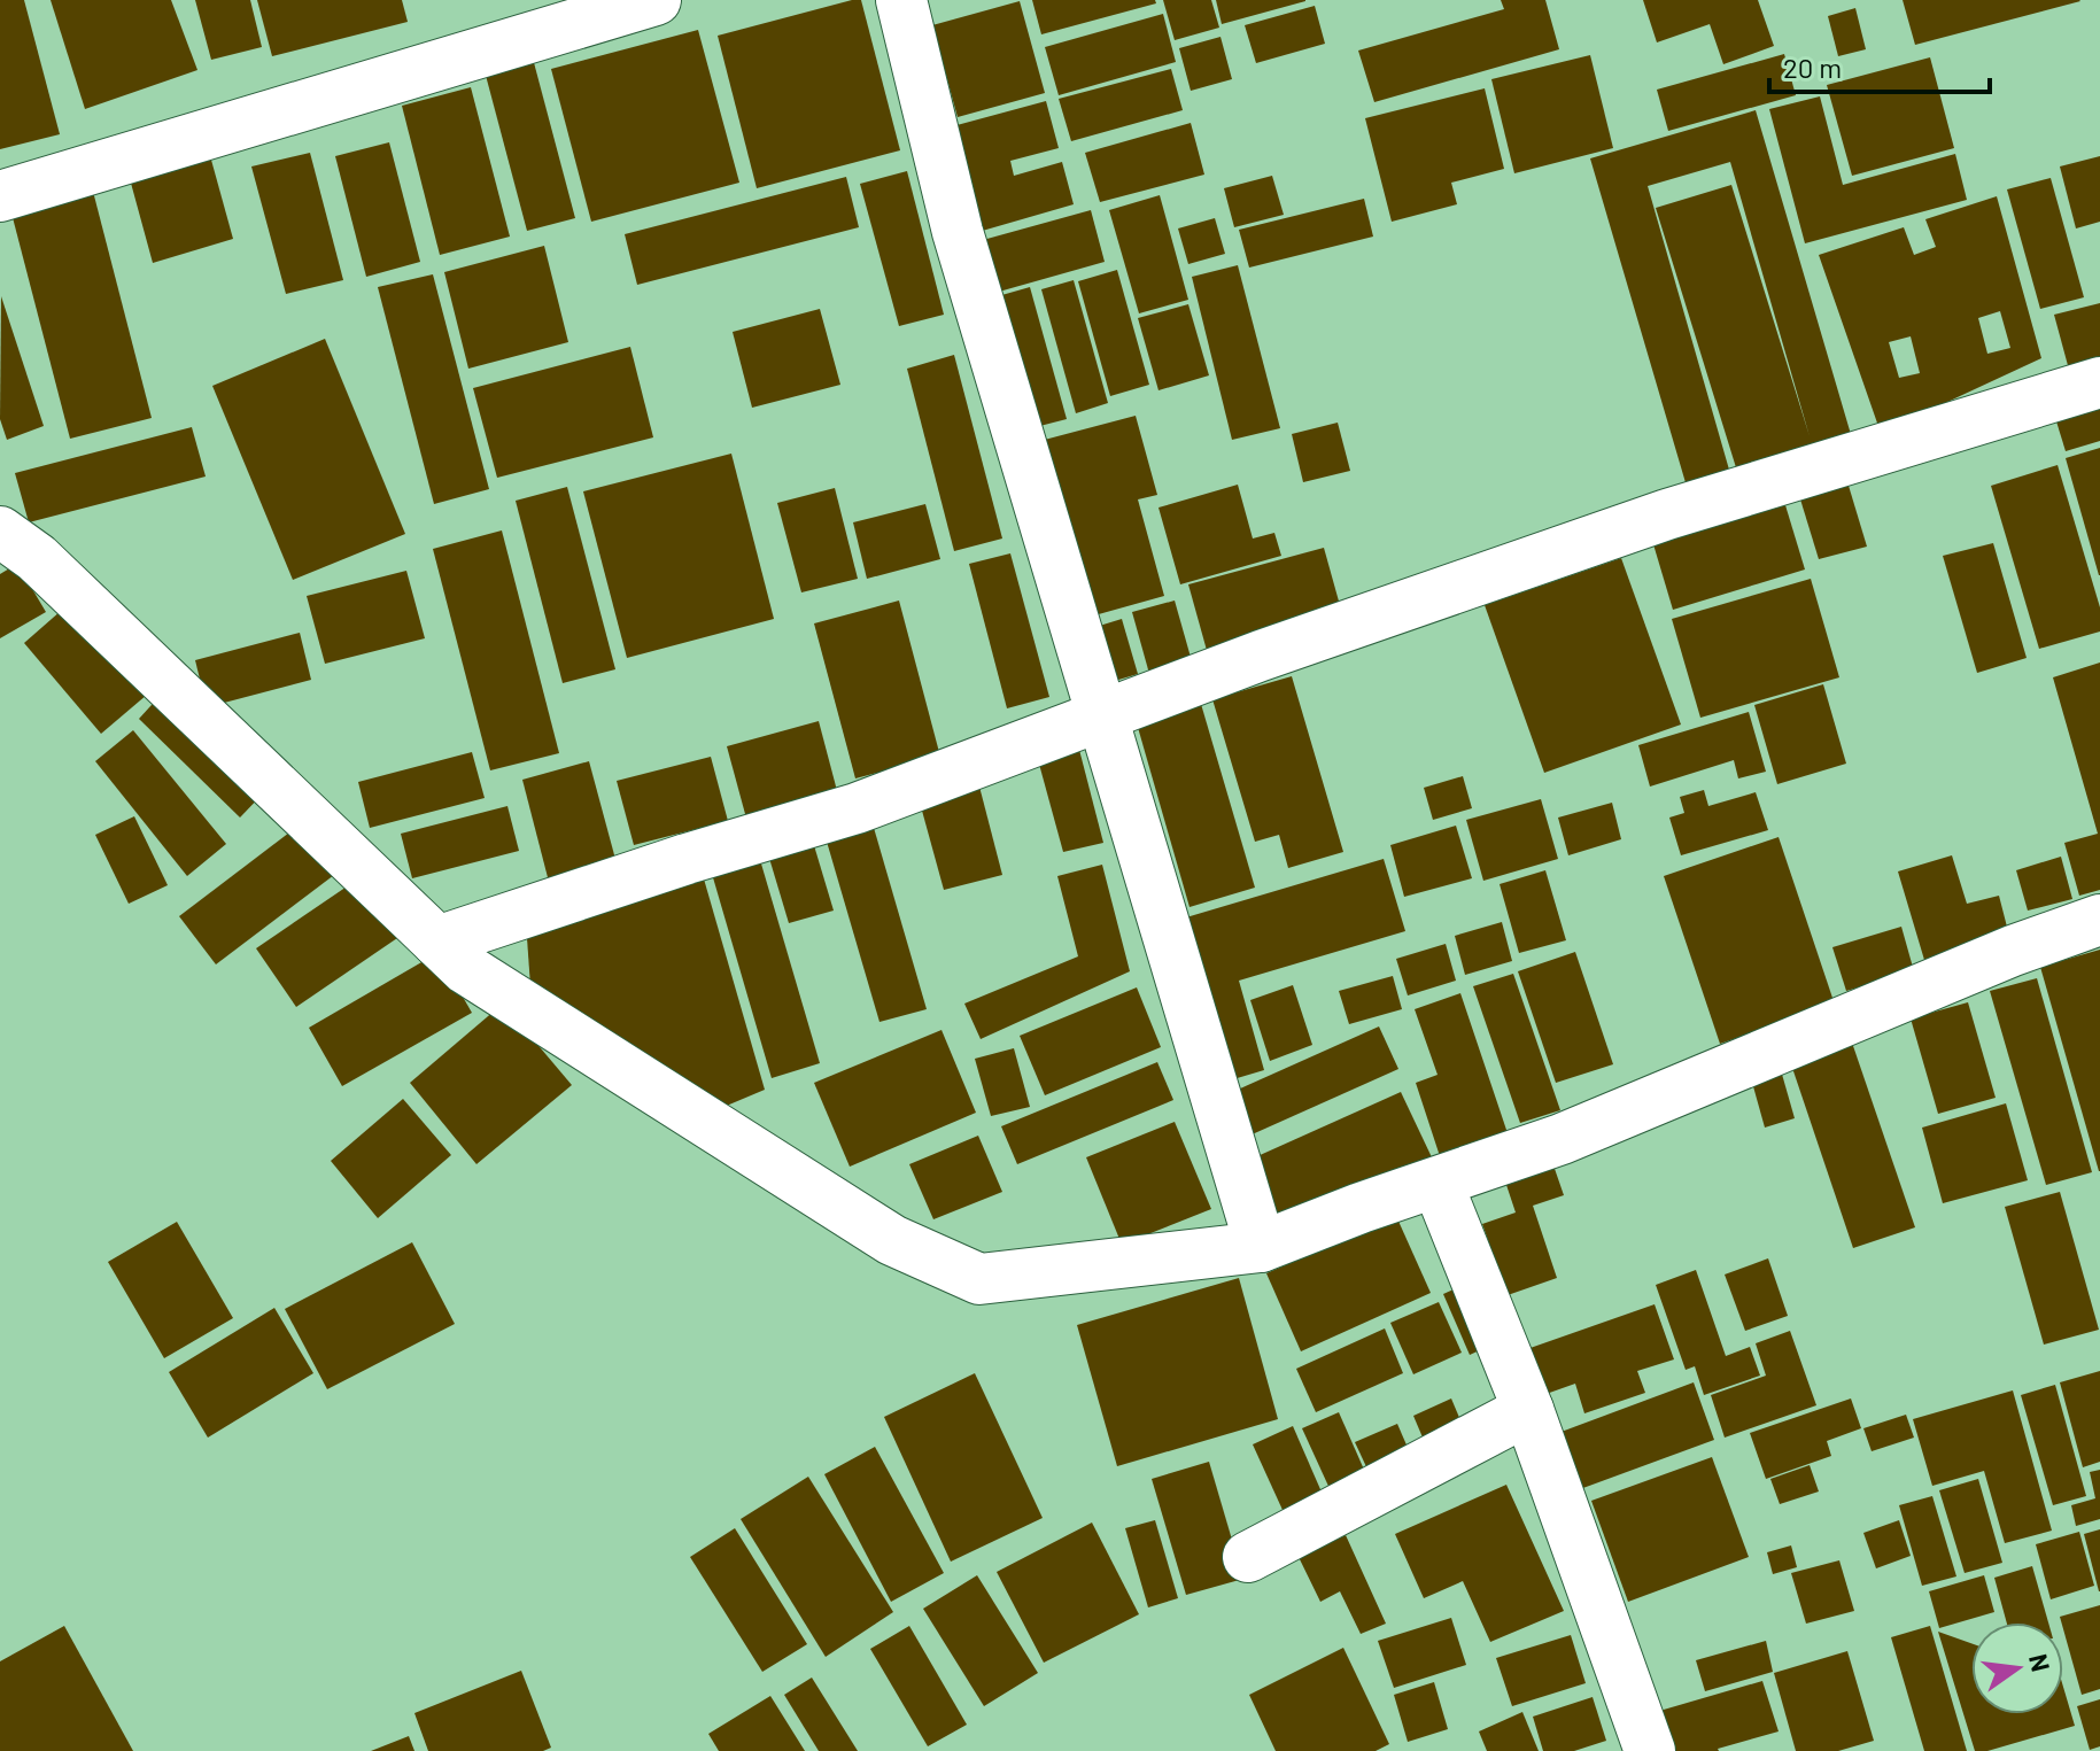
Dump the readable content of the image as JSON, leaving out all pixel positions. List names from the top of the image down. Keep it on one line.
{"scale_bar":"20 m","north":"right"}
